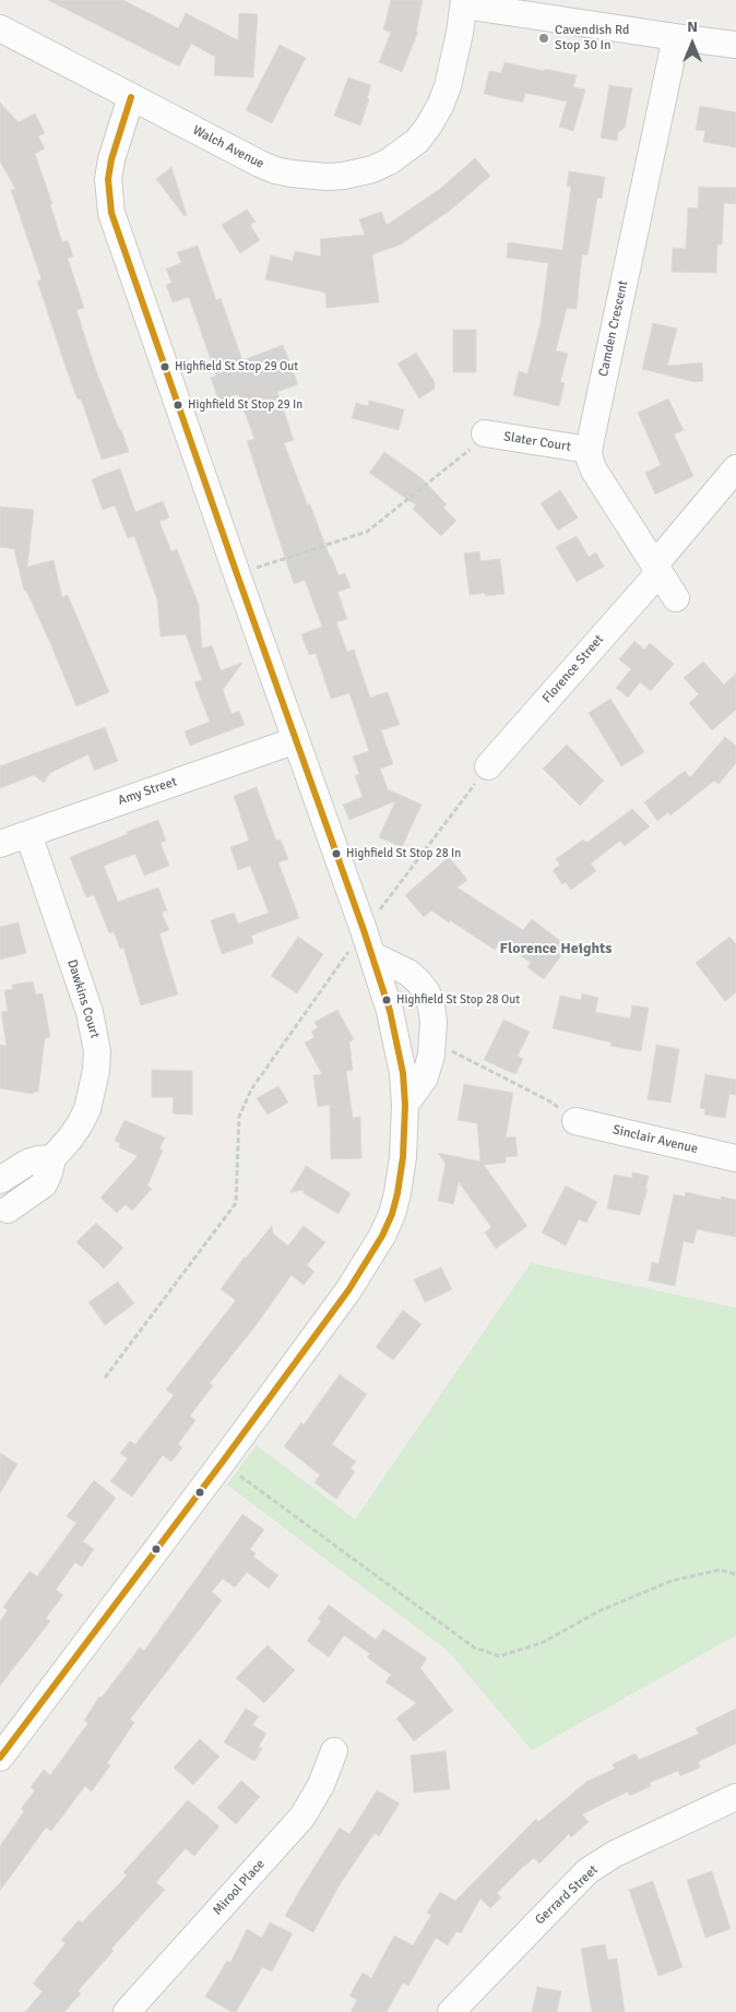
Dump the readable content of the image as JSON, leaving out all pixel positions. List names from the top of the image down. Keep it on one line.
{"streets":{"street":["Walch Avenue","Camden Crescent","Slater Court","Florence Street","Amy Street","Dawkins Court","Sinclair Avenue","Mirool Place","Gerrard Street"]},"crossings":[["Camden Crescent","Slater Court"],["Amy Street","Dawkins Court"]],"districts":["Florence Heights"],"places":["Cavendish Rd Stop 30 In","Highfield St Stop 29 Out","Highfield St Stop 29 In","Highfield St Stop 28 In","Highfield St Stop 28 Out"],"north":"top"}
